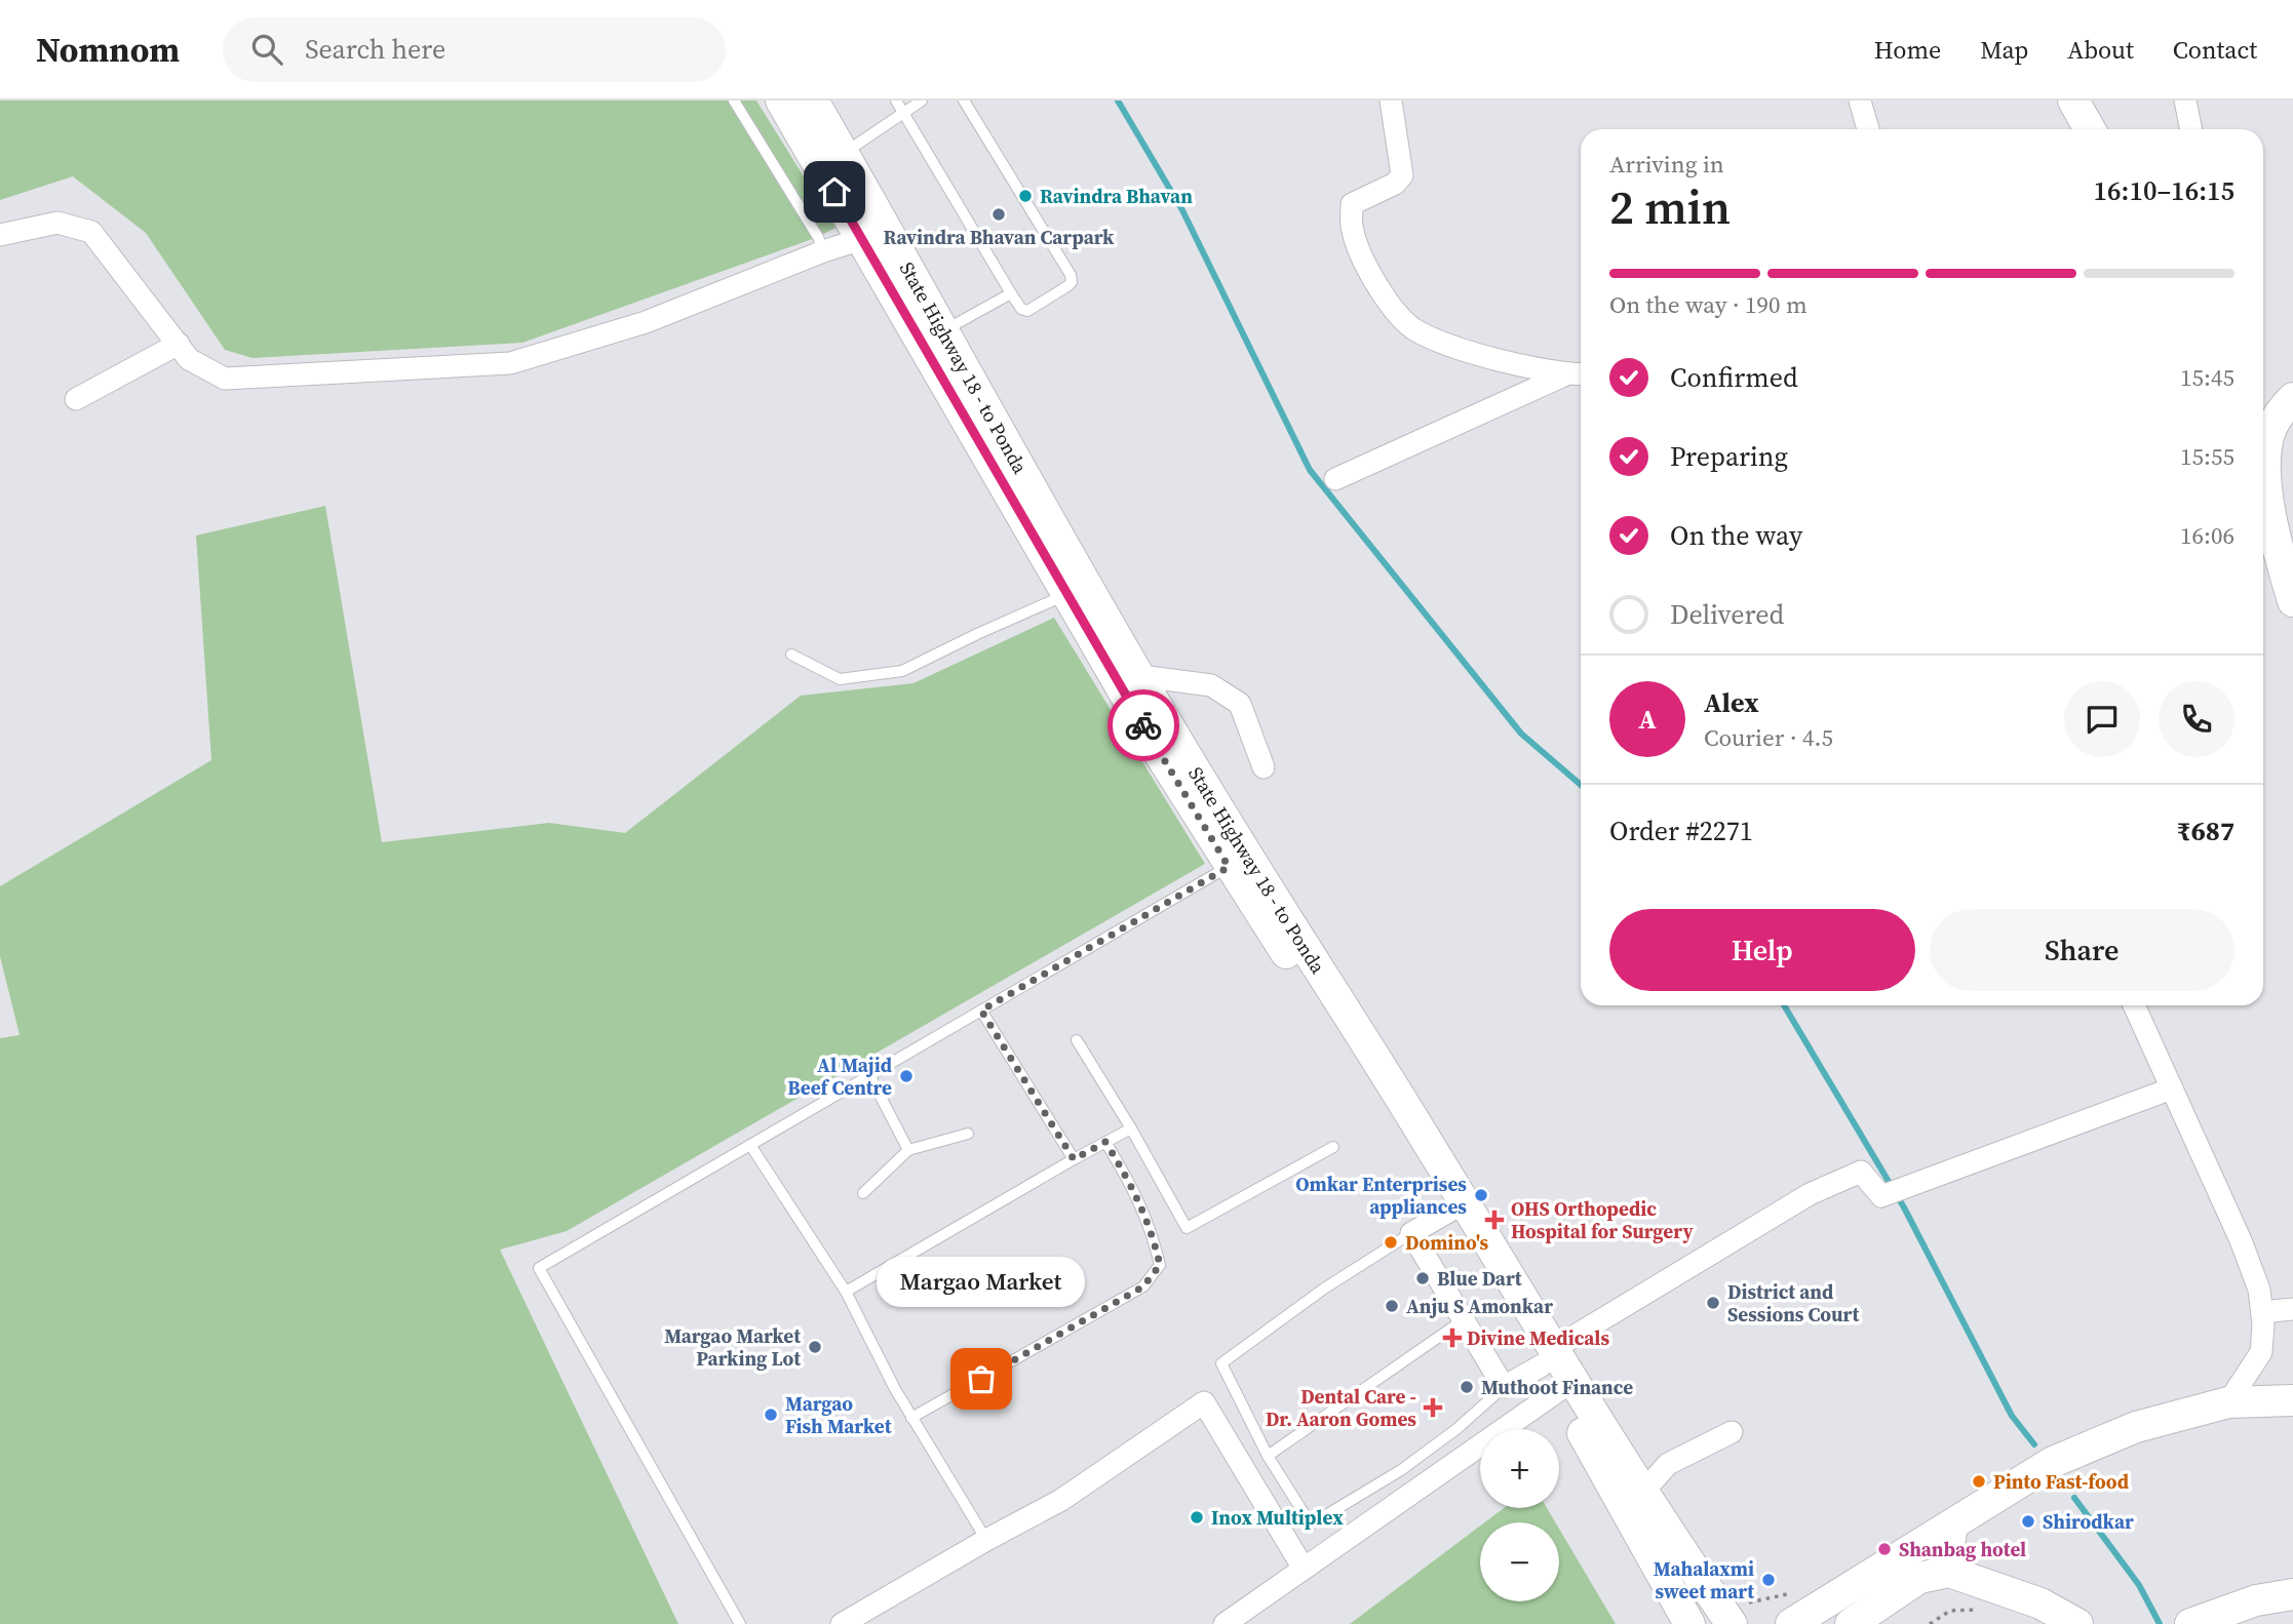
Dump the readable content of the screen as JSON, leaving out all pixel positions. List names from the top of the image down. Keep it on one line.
{"streets":{"main road":["State Highway 18 - to Ponda"]},"places":{"other":["Ravindra Bhavan","Ravindra Bhavan Carpark","Al Majid Beef Centre","Omkar Enterprises appliances","Domino's","Blue Dart","District and Sessions Court","Anju S Amonkar","Margao Market Parking Lot","Margao Market","Muthoot Finance","Margao Fish Market","Pinto Fast-food","Inox Multiplex","Shirodkar","Shanbag hotel","Mahalaxmi sweet mart"],"health":["OHS Orthopedic Hospital for Surgery","Divine Medicals","Dental Care - Dr. Aaron Gomes"]},"page":{"header":"Nomnom","search":"Search here","nav":["Home","Map","About","Contact"],"heading":["2 min","Arriving in","16:10–16:15"],"panel":["Alex","Courier · 4.5","Order #2271","₹687"],"bar":"On the way · 190 m","list":[["Confirmed","15:45"],["Preparing","15:55"],["On the way","16:06"],"Delivered"],"round":"A","buttons":["Help","Share"],"bubble":"Margao Market","map_buttons":["+","−"]}}
